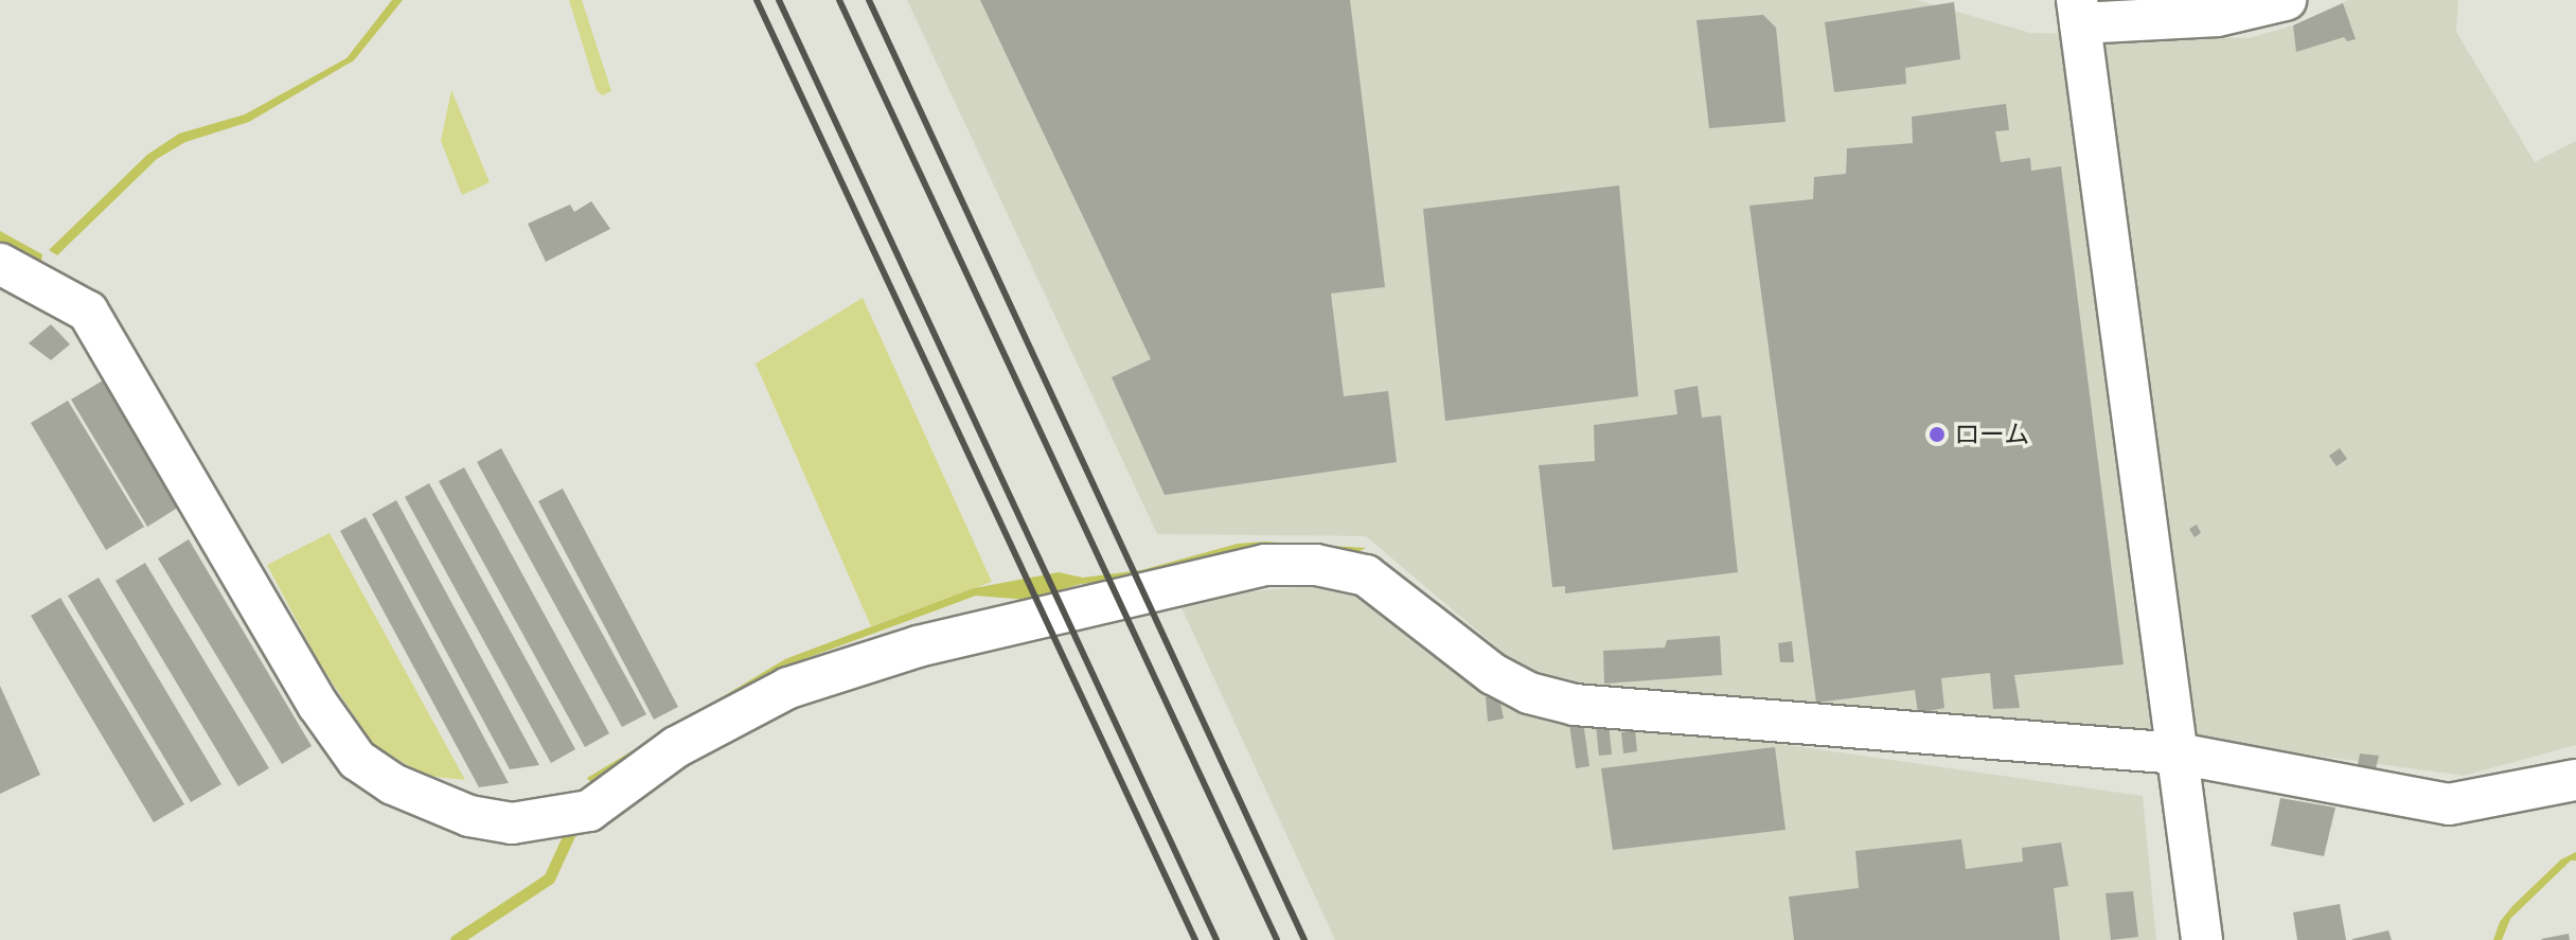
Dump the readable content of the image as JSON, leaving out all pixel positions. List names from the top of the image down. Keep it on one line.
{"places":["ローム"]}
